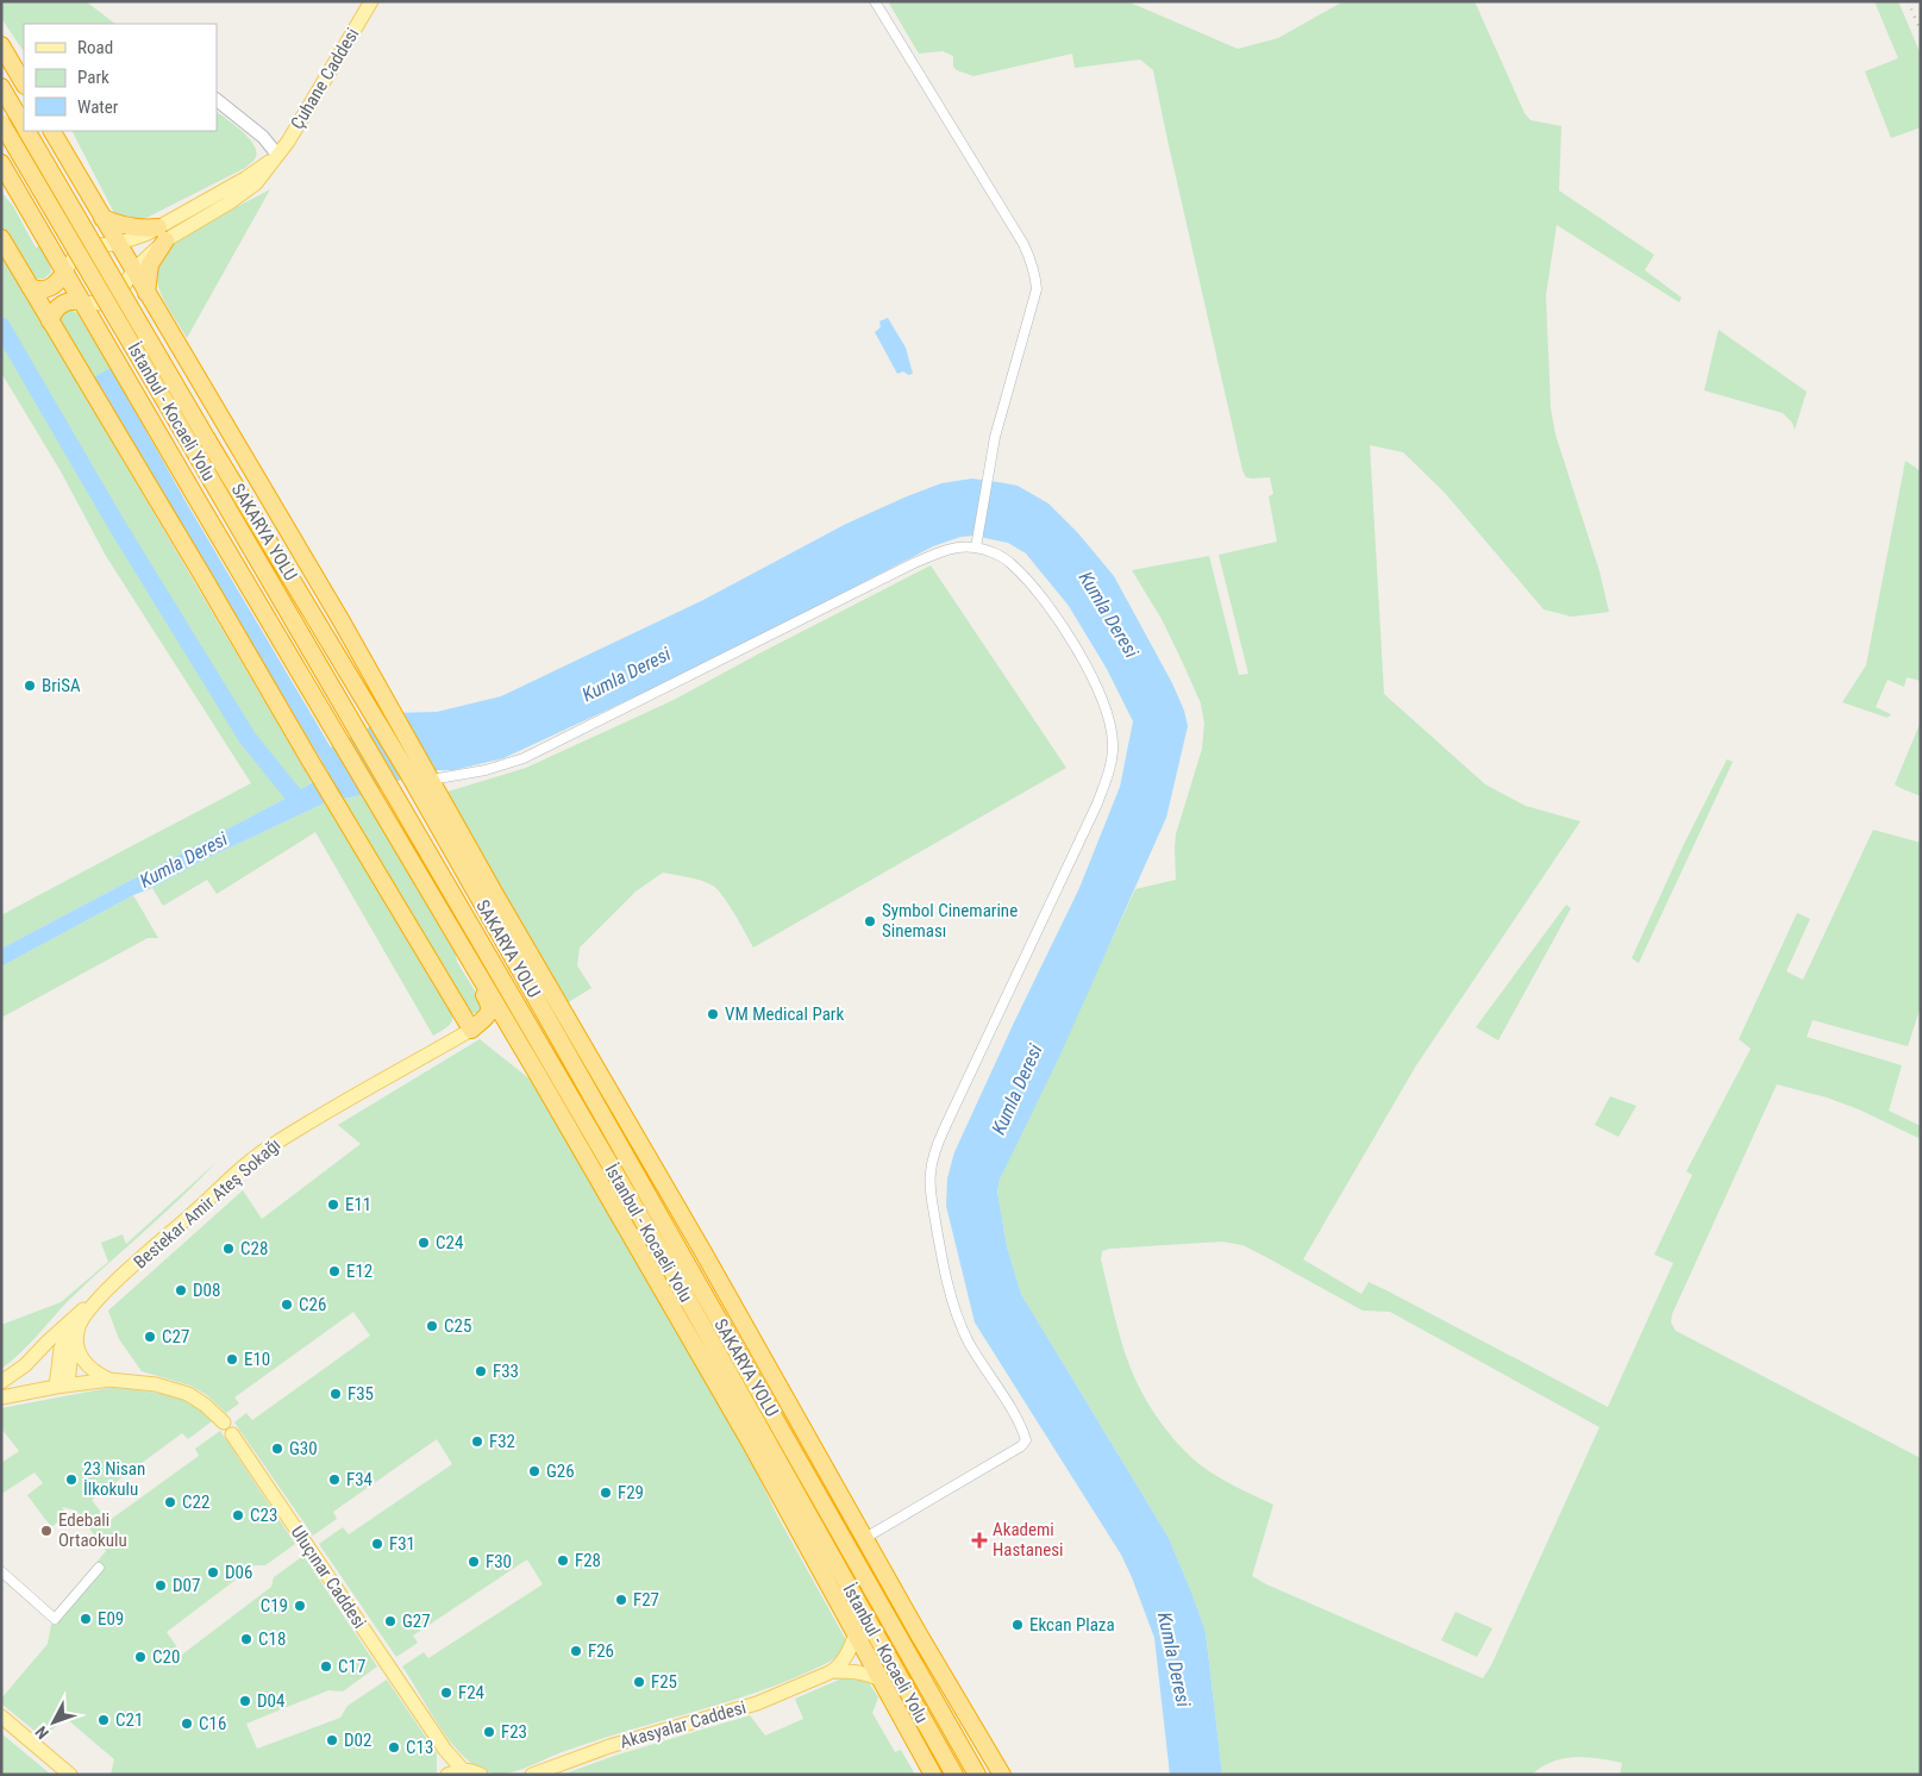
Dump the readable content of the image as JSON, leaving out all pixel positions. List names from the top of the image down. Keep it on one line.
{"streets":{"highway":["İstanbul - Kocaeli Yolu","SAKARYA YOLU"],"main road":["Çuhane Caddesi","Bestekar Amir Ateş Sokağı","Uluçınar Caddesi","Akasyalar Caddesi"]},"water":["Kumla Deresi"],"places":{"other":["BriSA","Symbol Cinemarine Sineması","VM Medical Park","E11","C24","C28","E12","D08","C26","C25","C27","E10","F33","F35","F32","G30","G26","23 Nisan İlkokulu","F34","F29","C22","C23","Edebali Ortaokulu","F31","F28","F30","D06","D07","F27","C19","E09","G27","Ekcan Plaza","C18","F26","C20","C17","F25","F24","D04","C21","C16","F23","D02","C13"],"health":["Akademi Hastanesi"]},"legend":["Road","Park","Water"],"north":"bottom left"}
